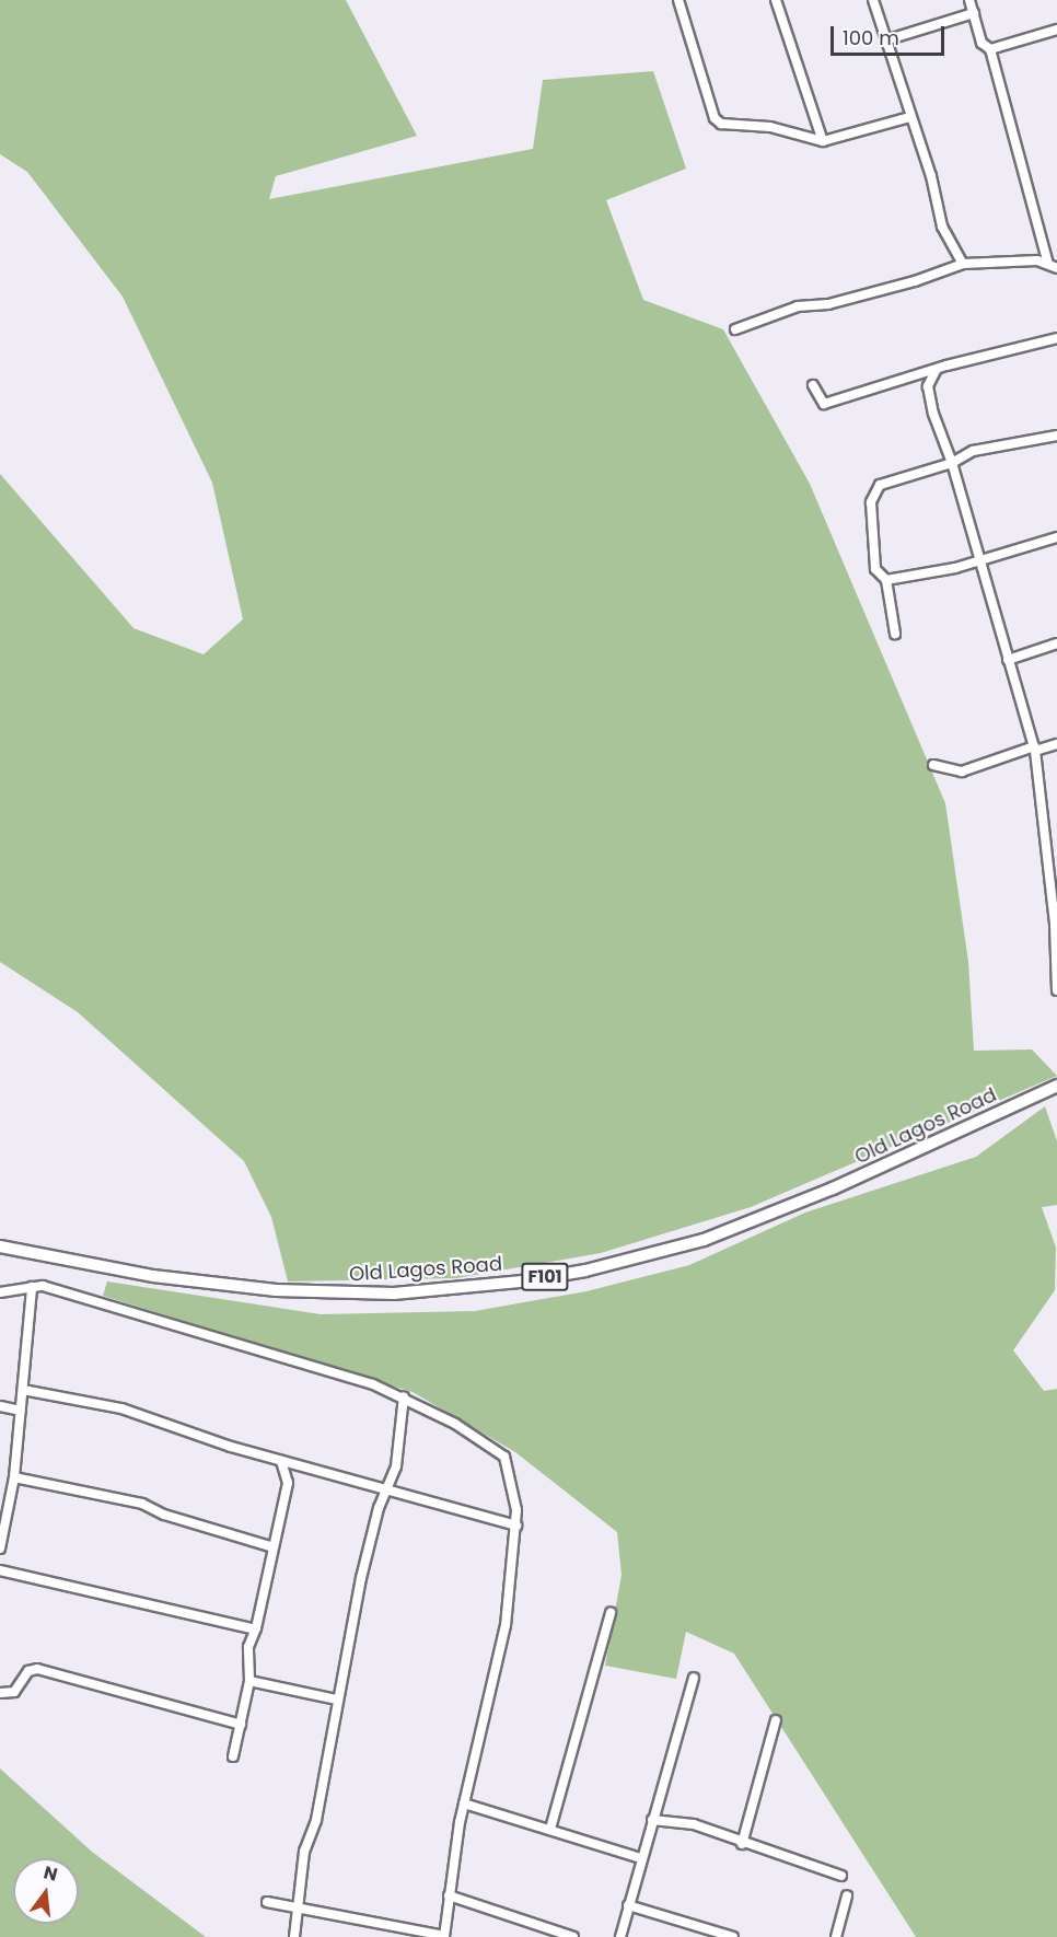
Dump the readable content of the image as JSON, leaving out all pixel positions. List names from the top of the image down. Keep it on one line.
{"streets":{"main road":["Old Lagos Road","F101"]},"scale_bar":"100 m","north":"top"}
